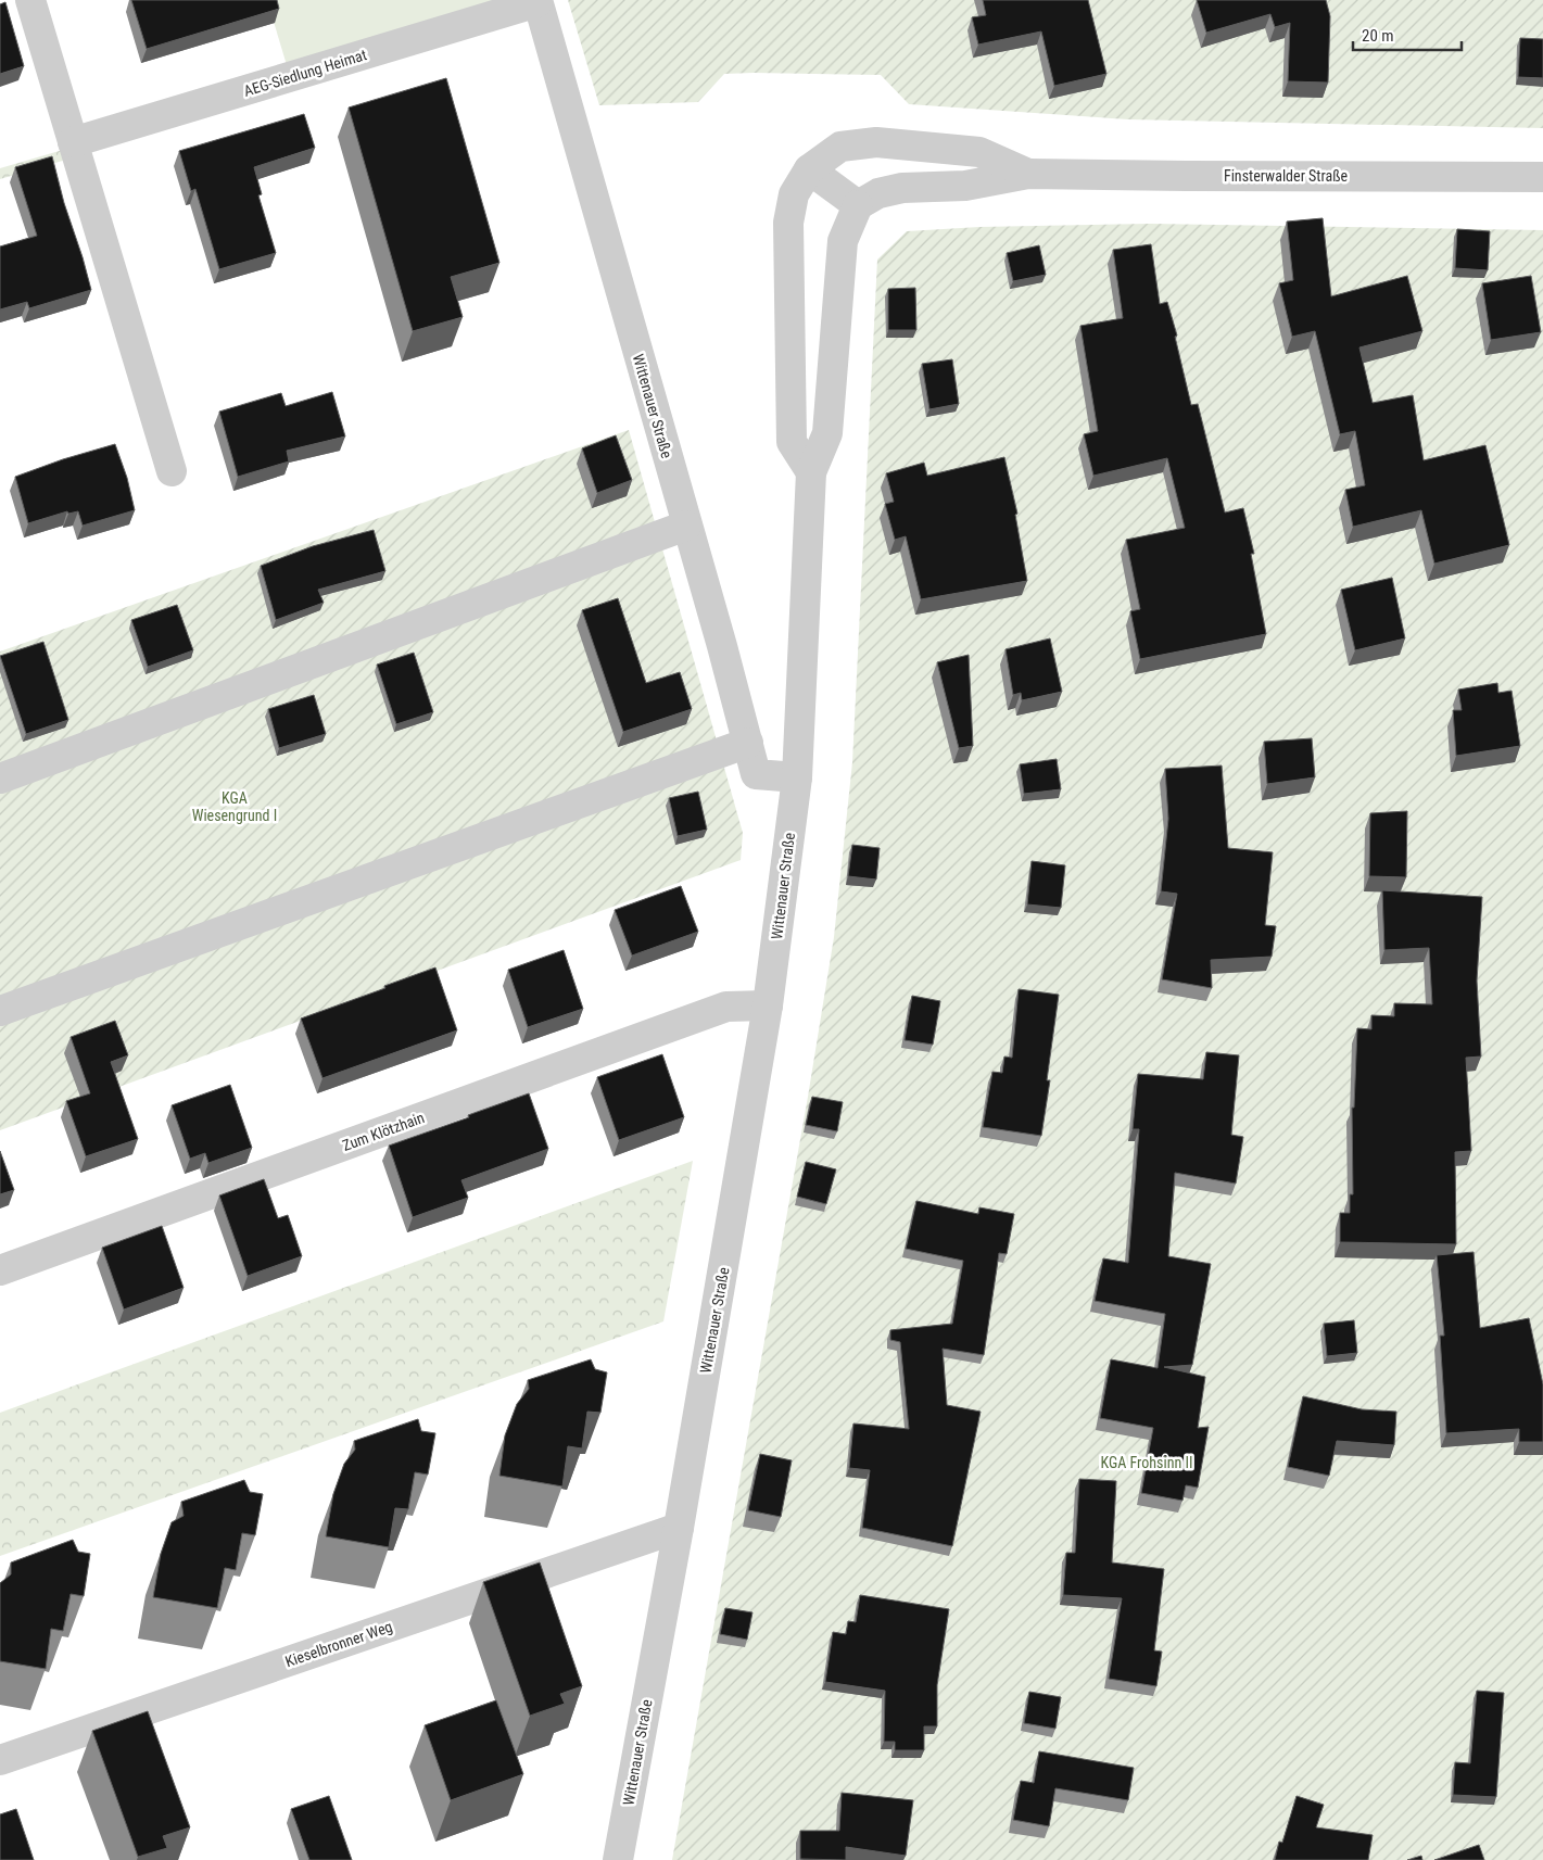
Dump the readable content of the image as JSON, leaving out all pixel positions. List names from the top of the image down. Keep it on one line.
{"streets":{"street":["AEG-Siedlung Heimat","Finsterwalder Straße","Wittenauer Straße","Zum Klötzhain","Kieselbronner Weg"]},"crossings":[["AEG-Siedlung Heimat","Wittenauer Straße"],["Finsterwalder Straße","Wittenauer Straße"],["Wittenauer Straße","Zum Klötzhain"],["Wittenauer Straße","Kieselbronner Weg"]],"parks":["KGA Wiesengrund I","KGA Frohsinn II"],"scale_bar":"20 m"}
